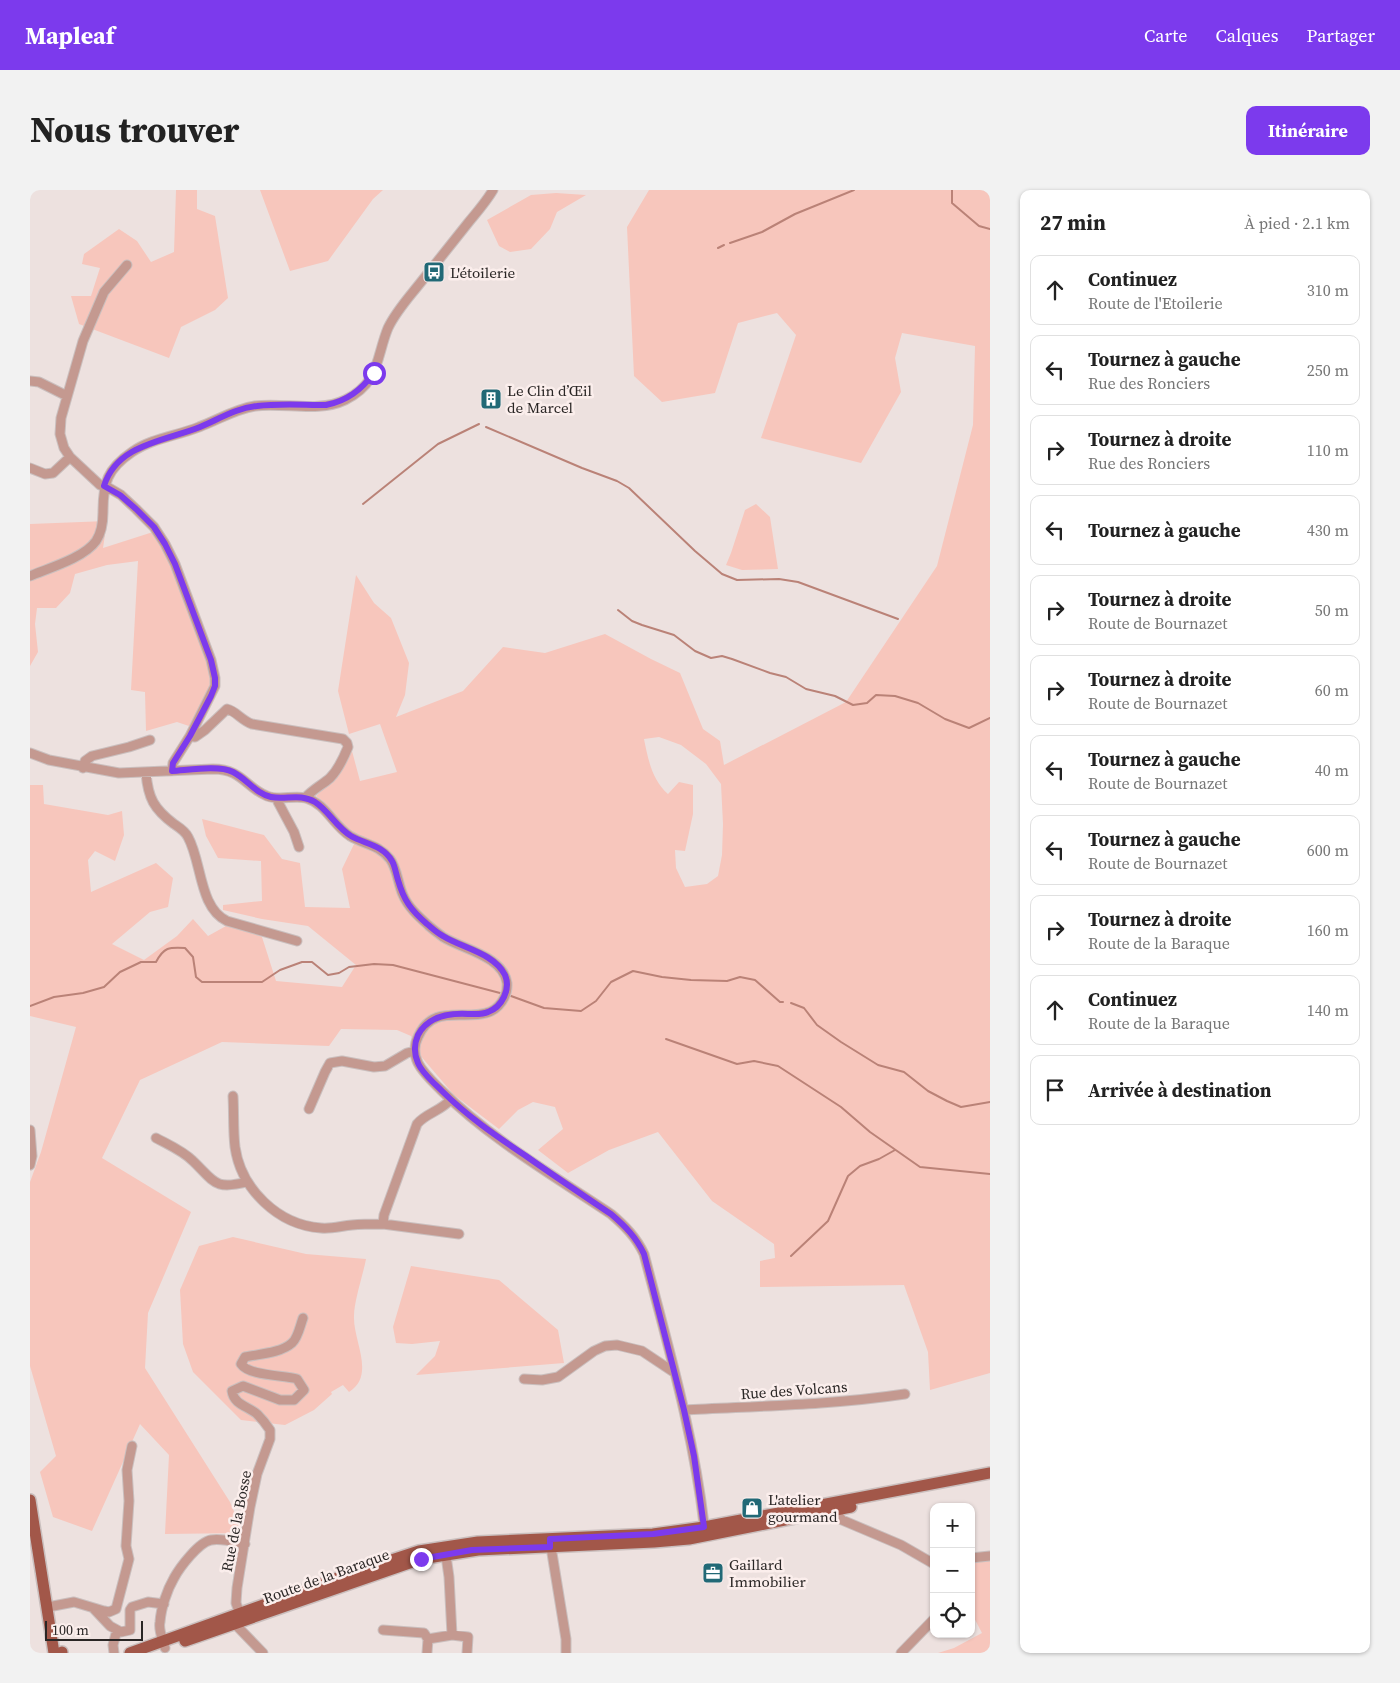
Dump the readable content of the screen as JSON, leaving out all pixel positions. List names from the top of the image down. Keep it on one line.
{"streets":{"main road":["Route de la Baraque"],"street":["Rue des Volcans","Rue de la Bosse"]},"crossings":[["Rue de la Bosse","Route de la Baraque"]],"places":{"bus stop":["L'étoilerie"],"building":["Le Clin d’Œil de Marcel"],"shop":["L'atelier gourmand"],"office":["Gaillard Immobilier"]},"scale_bar":"100 m","page":{"header":"Mapleaf","nav":["Carte","Calques","Partager"],"title":"Nous trouver","buttons":"Itinéraire","heading":["27 min","À pied · 2.1 km"],"list":[["Continuez","Route de l'Etoilerie","310 m"],["Tournez à gauche","Rue des Ronciers","250 m"],["Tournez à droite","Rue des Ronciers","110 m"],["Tournez à gauche","430 m"],["Tournez à droite","Route de Bournazet","50 m"],["Tournez à droite","Route de Bournazet","60 m"],["Tournez à gauche","Route de Bournazet","40 m"],["Tournez à gauche","Route de Bournazet","600 m"],["Tournez à droite","Route de la Baraque","160 m"],["Continuez","Route de la Baraque","140 m"],"Arrivée à destination"],"map_buttons":["+","−"],"scale":"100 m"}}
